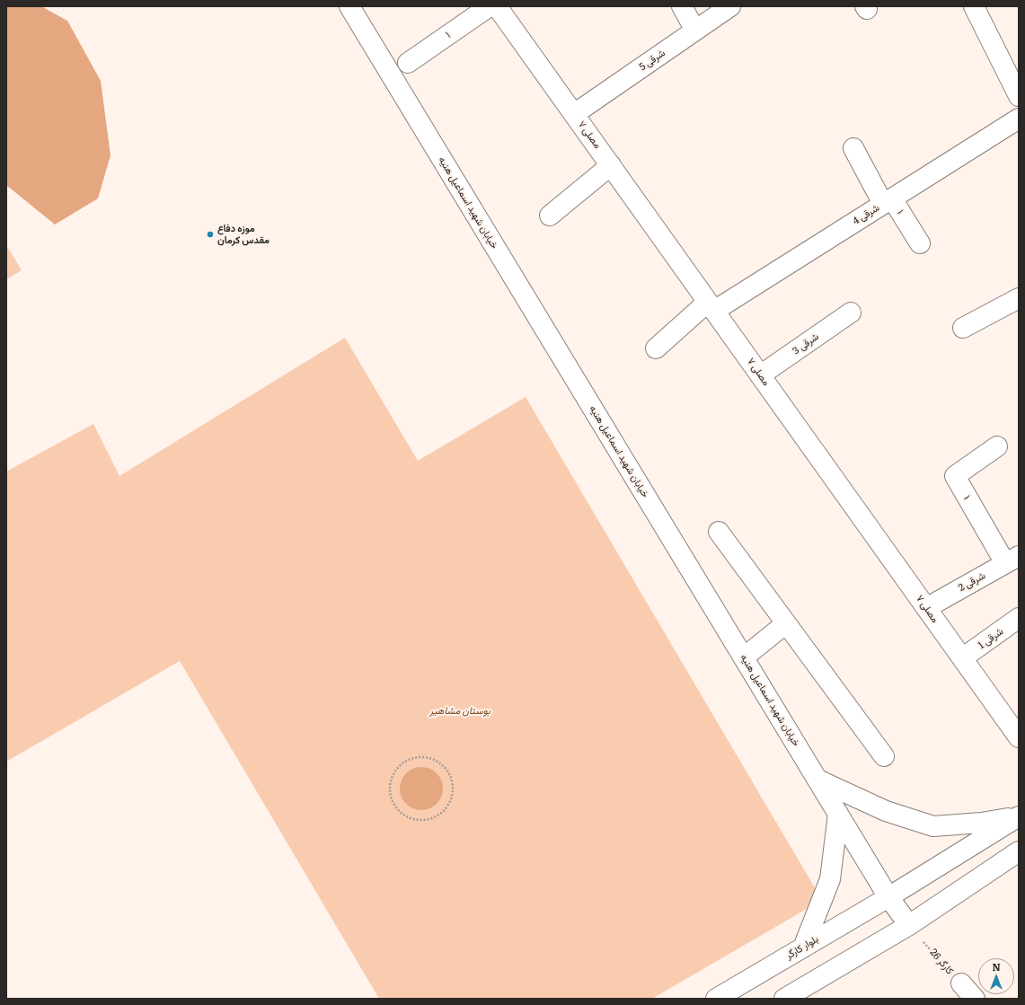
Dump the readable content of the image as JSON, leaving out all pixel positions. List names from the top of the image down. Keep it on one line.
{"streets":{"street":["۱","شرقی 5","مصلی ۷","خیابان شهید اسماعیل هنیه","شرقی 4","شرقی 3","شرقی 2","شرقی 1","بلوار کارگر","کارگر 26"]},"crossings":[["۱","شرقی 4"],["۱","شرقی 2"],["شرقی 5","مصلی ۷"],["مصلی ۷","شرقی 4"],["مصلی ۷","شرقی 3"],["مصلی ۷","شرقی 2"],["مصلی ۷","شرقی 1"],["خیابان شهید اسماعیل هنیه","بلوار کارگر"]],"parks":["بوستان مشاهیر"],"places":["موزه دفاع مقدس کرمان"],"north":"top"}
